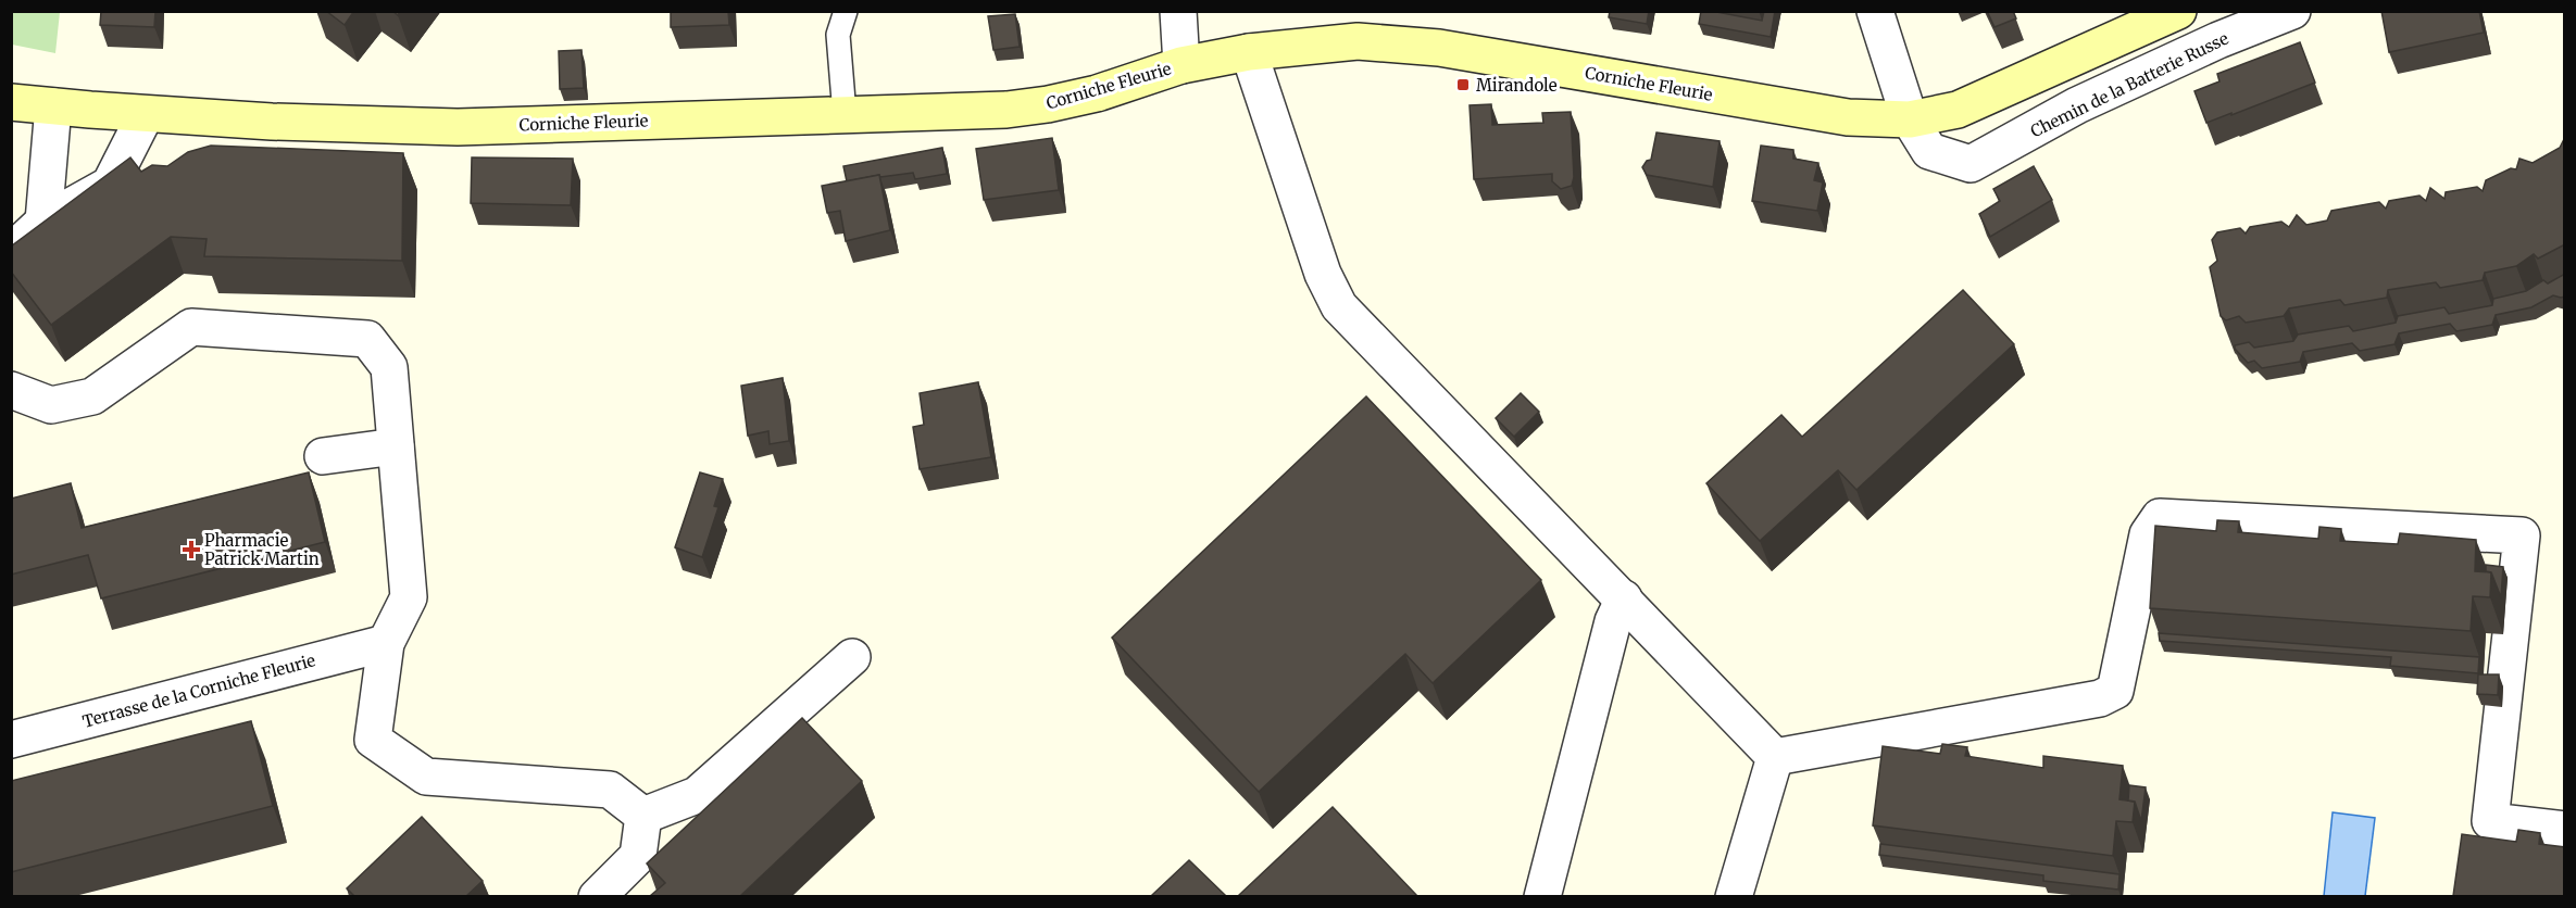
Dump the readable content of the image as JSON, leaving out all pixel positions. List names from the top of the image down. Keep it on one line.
{"streets":{"main road":["Corniche Fleurie"],"street":["Chemin de la Batterie Russe","Terrasse de la Corniche Fleurie"]},"crossings":[["Corniche Fleurie","Chemin de la Batterie Russe"]],"places":{"transit":["Mirandole"],"health":["Pharmacie Patrick Martin"]}}
